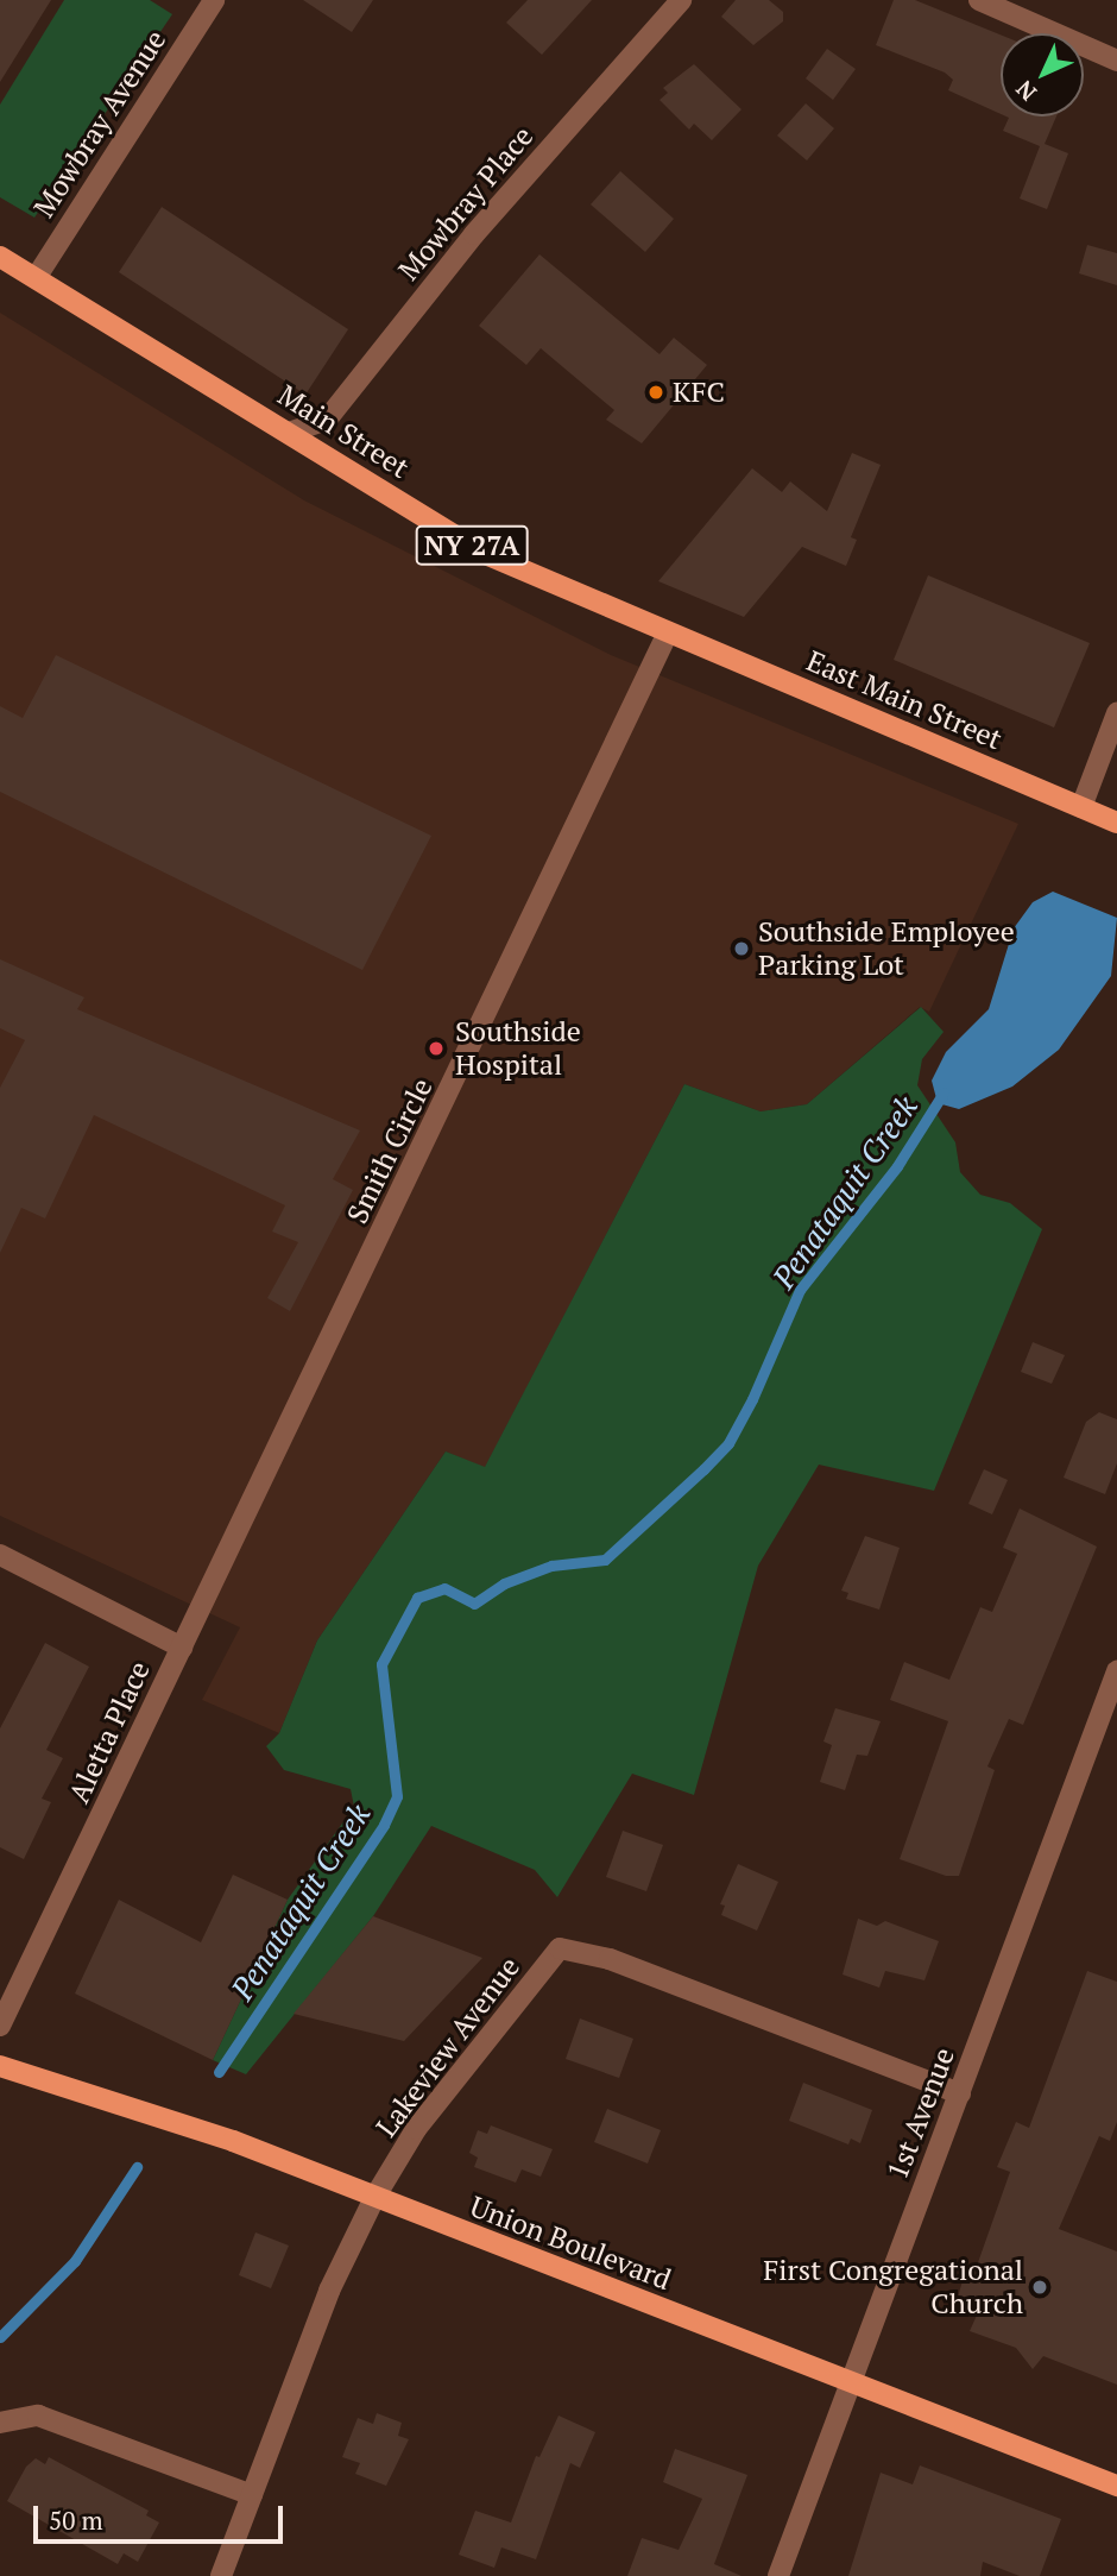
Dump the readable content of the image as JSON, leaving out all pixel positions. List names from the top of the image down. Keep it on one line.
{"streets":{"main road":["Main Street","NY 27A","East Main Street","Union Boulevard"],"street":["Mowbray Avenue","Mowbray Place","Smith Circle","Aletta Place","Lakeview Avenue","1st Avenue"]},"crossings":[["Mowbray Avenue","Main Street"],["Mowbray Place","Main Street"],["Main Street","East Main Street"],["Main Street","Smith Circle"],["East Main Street","Smith Circle"],["Smith Circle","Aletta Place"],["Lakeview Avenue","1st Avenue"],["Lakeview Avenue","Union Boulevard"],["1st Avenue","Union Boulevard"]],"water":["Penataquit Creek"],"places":["KFC","Southside Employee Parking Lot","Southside Hospital","First Congregational Church"],"scale_bar":"50 m","north":"bottom left"}
